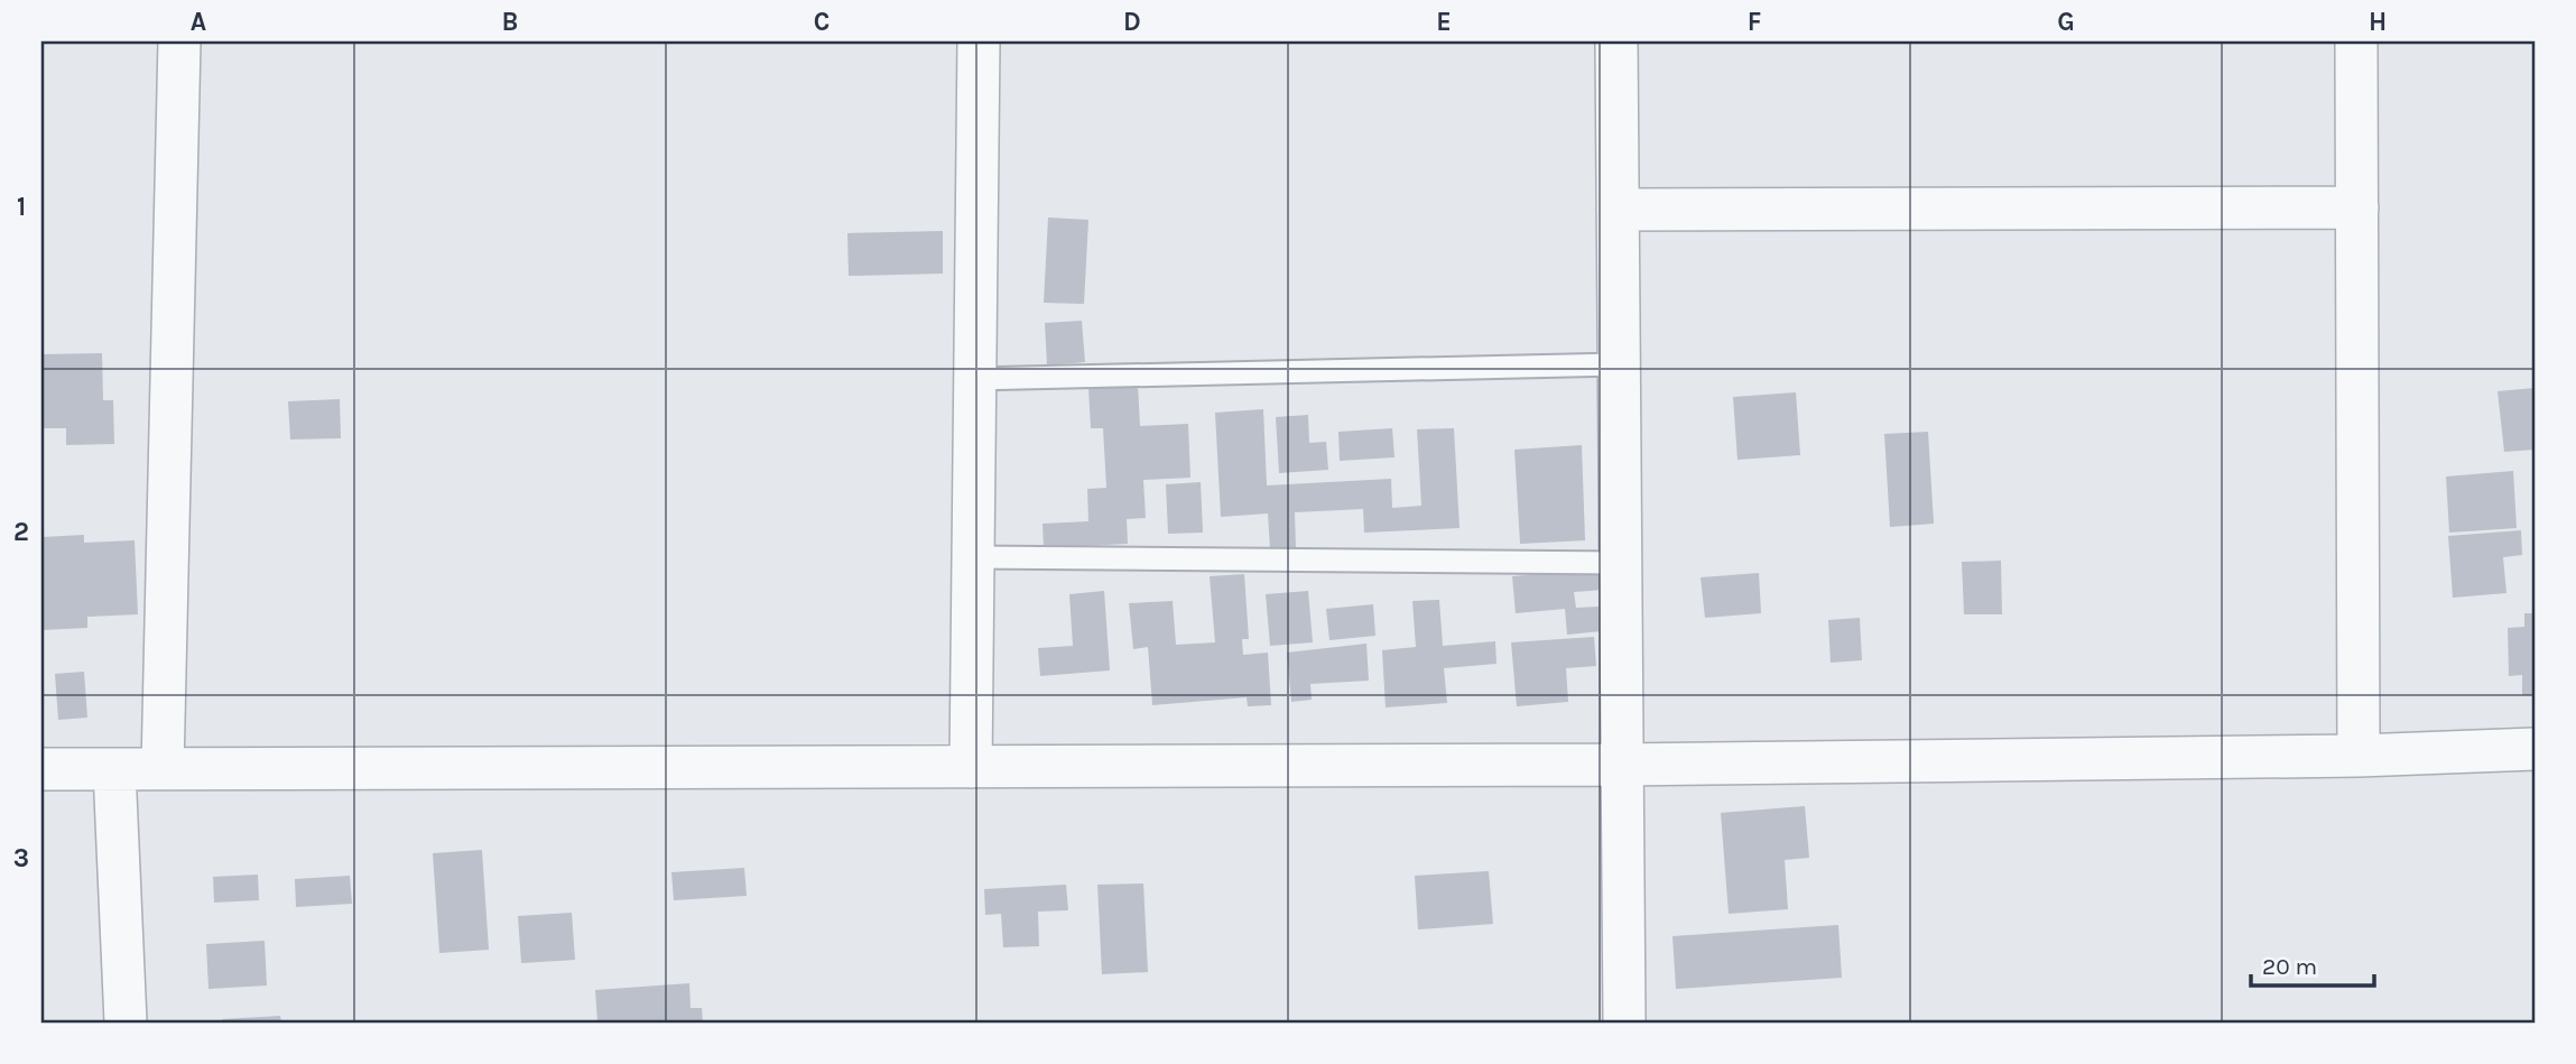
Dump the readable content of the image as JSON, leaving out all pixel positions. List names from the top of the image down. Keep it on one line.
{"scale_bar":"20 m","grid":{"columns":["A","B","C","D","E","F","G","H"],"rows":["1","2","3"]}}
